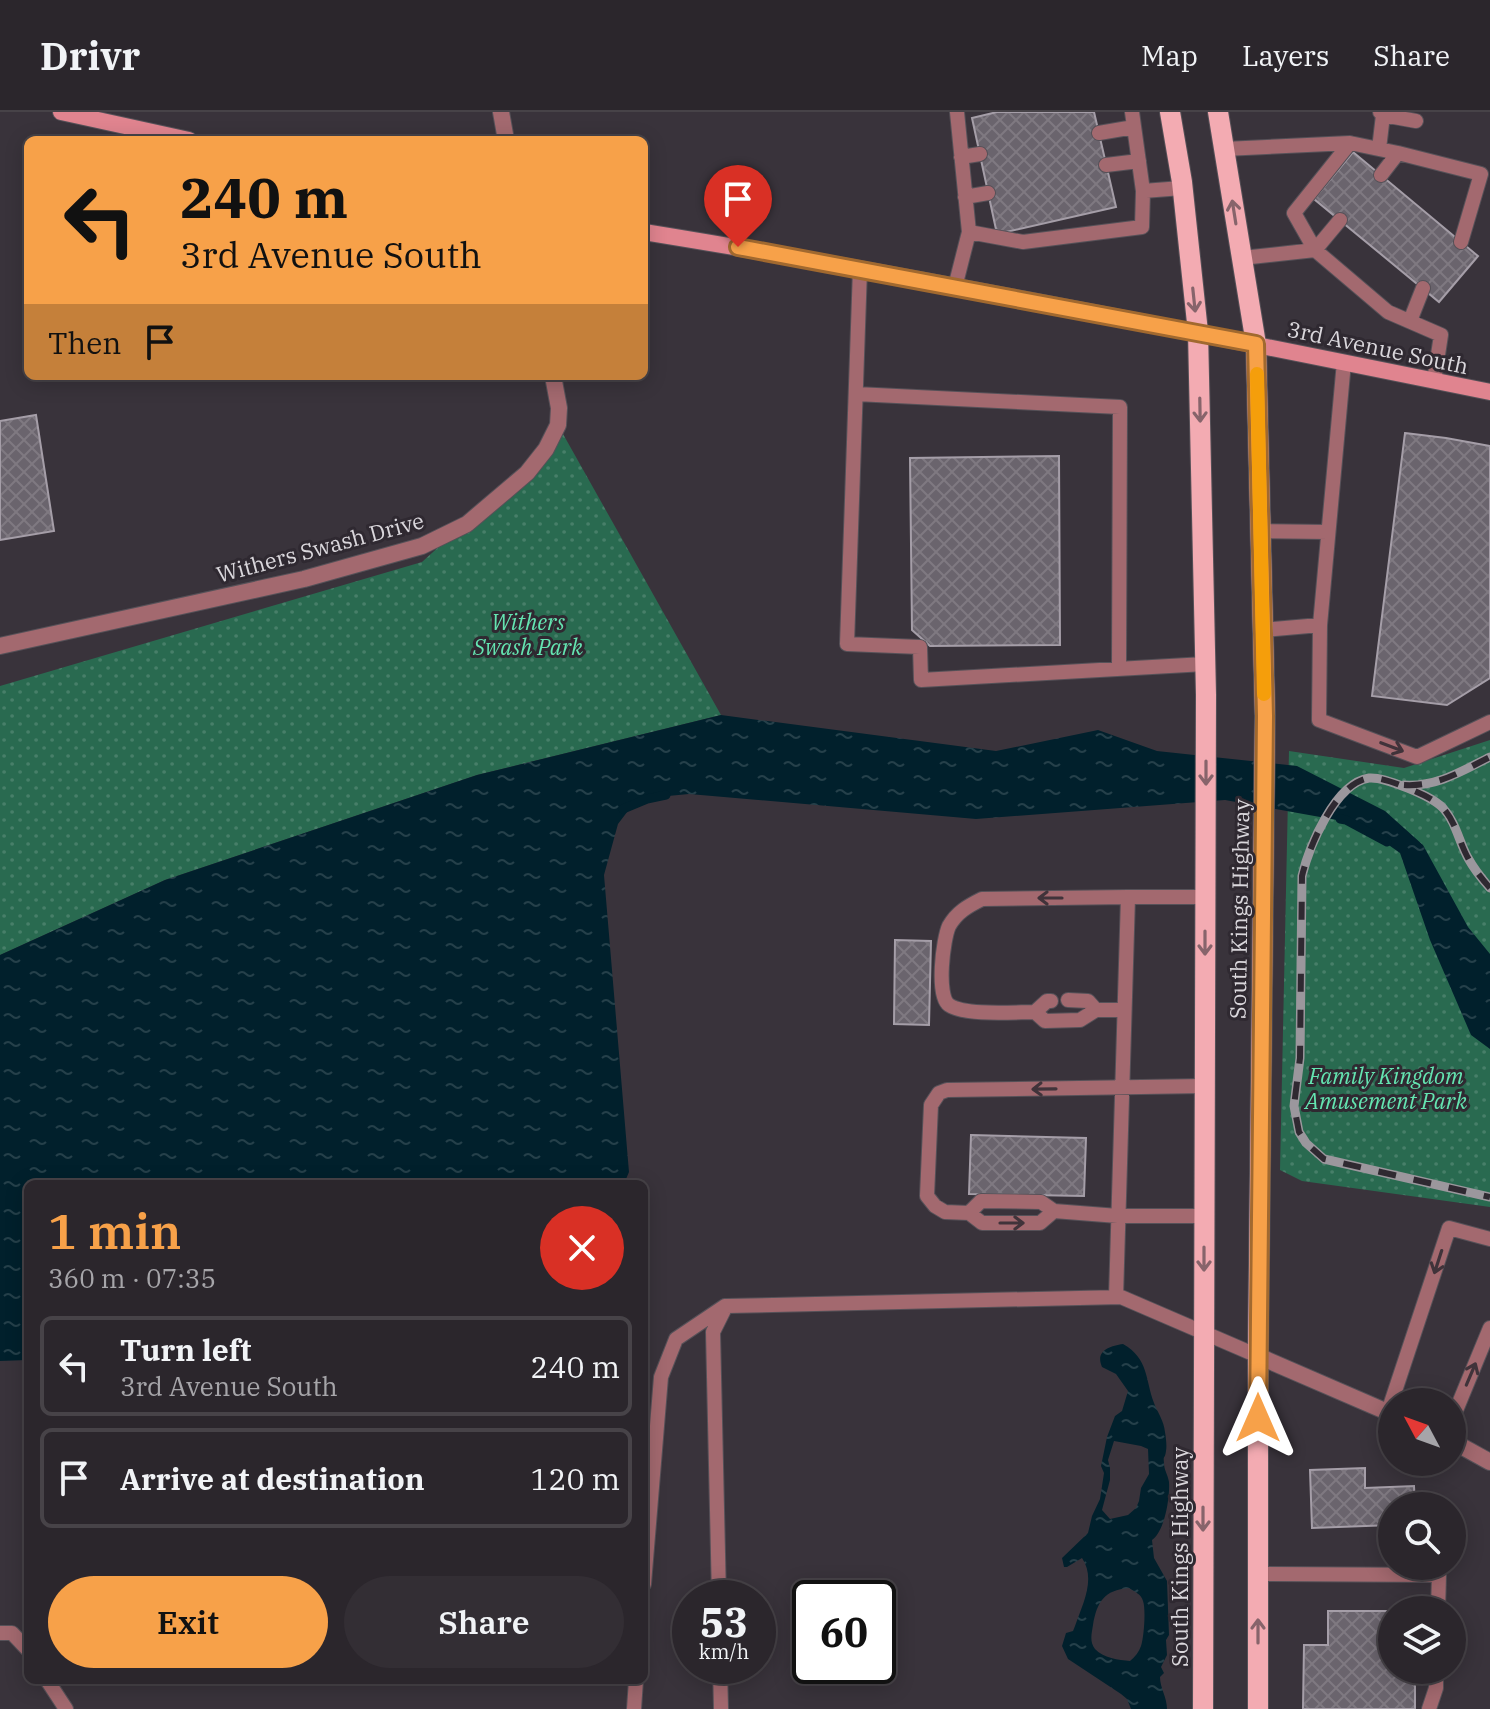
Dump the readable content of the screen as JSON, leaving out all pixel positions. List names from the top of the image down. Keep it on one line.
{"streets":{"main road":["3rd Avenue South","South Kings Highway"],"street":["Withers Swash Drive"]},"crossings":[["3rd Avenue South","South Kings Highway"]],"parks":["Withers Swash Park","Family Kingdom Amusement Park"],"north":"top left","page":{"header":"Drivr","nav":["Map","Layers","Share"],"turn":["240 m","3rd Avenue South"],"then":"Then","heading":["1 min","360 m · 07:35"],"list":[{"name":"Turn left","note":"3rd Avenue South","value":"240 m"},{"name":"Arrive at destination","value":"120 m"}],"buttons":["Exit","Share"],"speed":"53 km/h","limit":"60"}}
